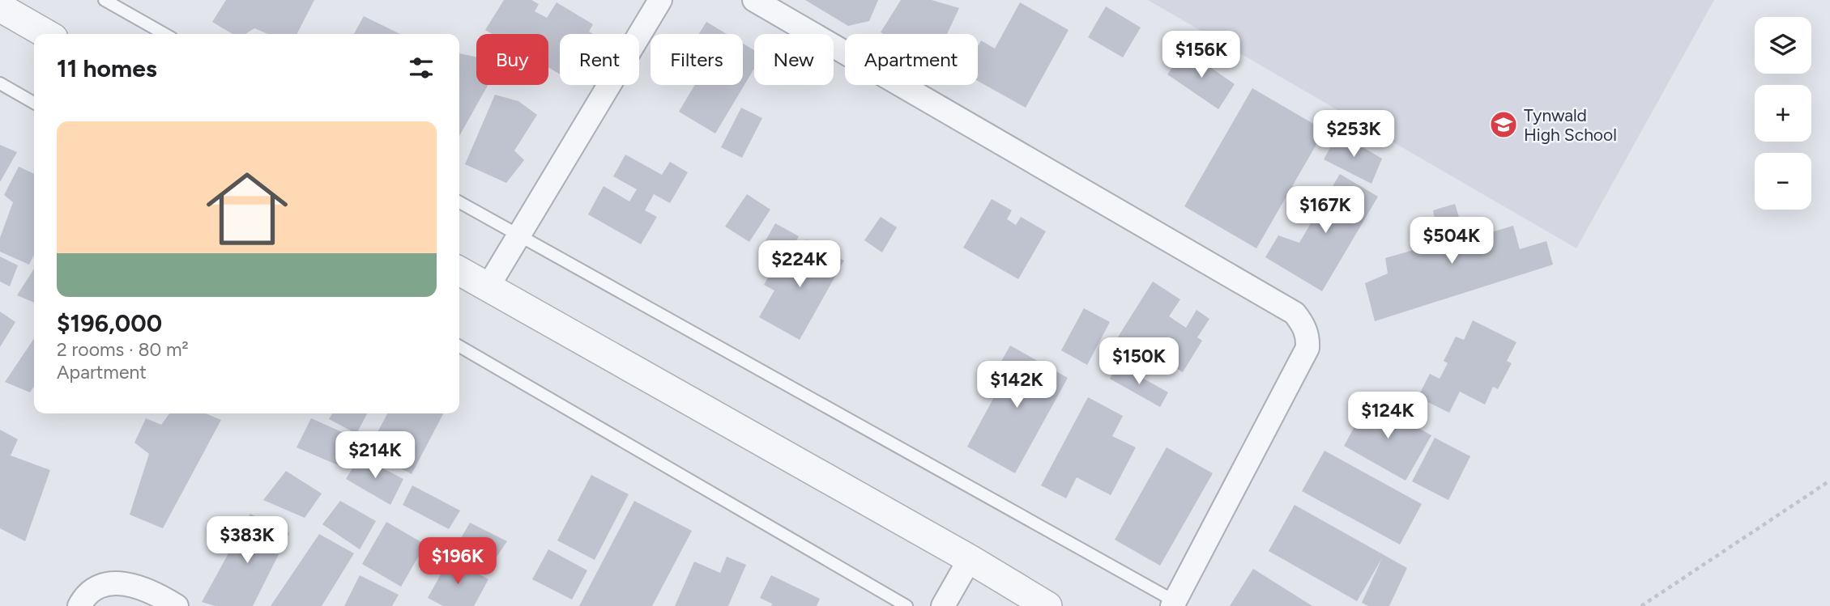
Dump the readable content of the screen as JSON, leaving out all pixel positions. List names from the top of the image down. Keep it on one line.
{"places":{"school or university":["Tynwald High School"]},"page":{"map_buttons":["+","−"],"price":["$156K","$253K","$167K","$504K","$224K","$150K","$142K","$124K","$214K","$383K","$196K"],"chip":["Buy","Rent","Filters","New","Apartment"],"heading":"11 homes","list":[{"name":"$196,000","note":"2 rooms · 80 m² · Apartment"}]}}
